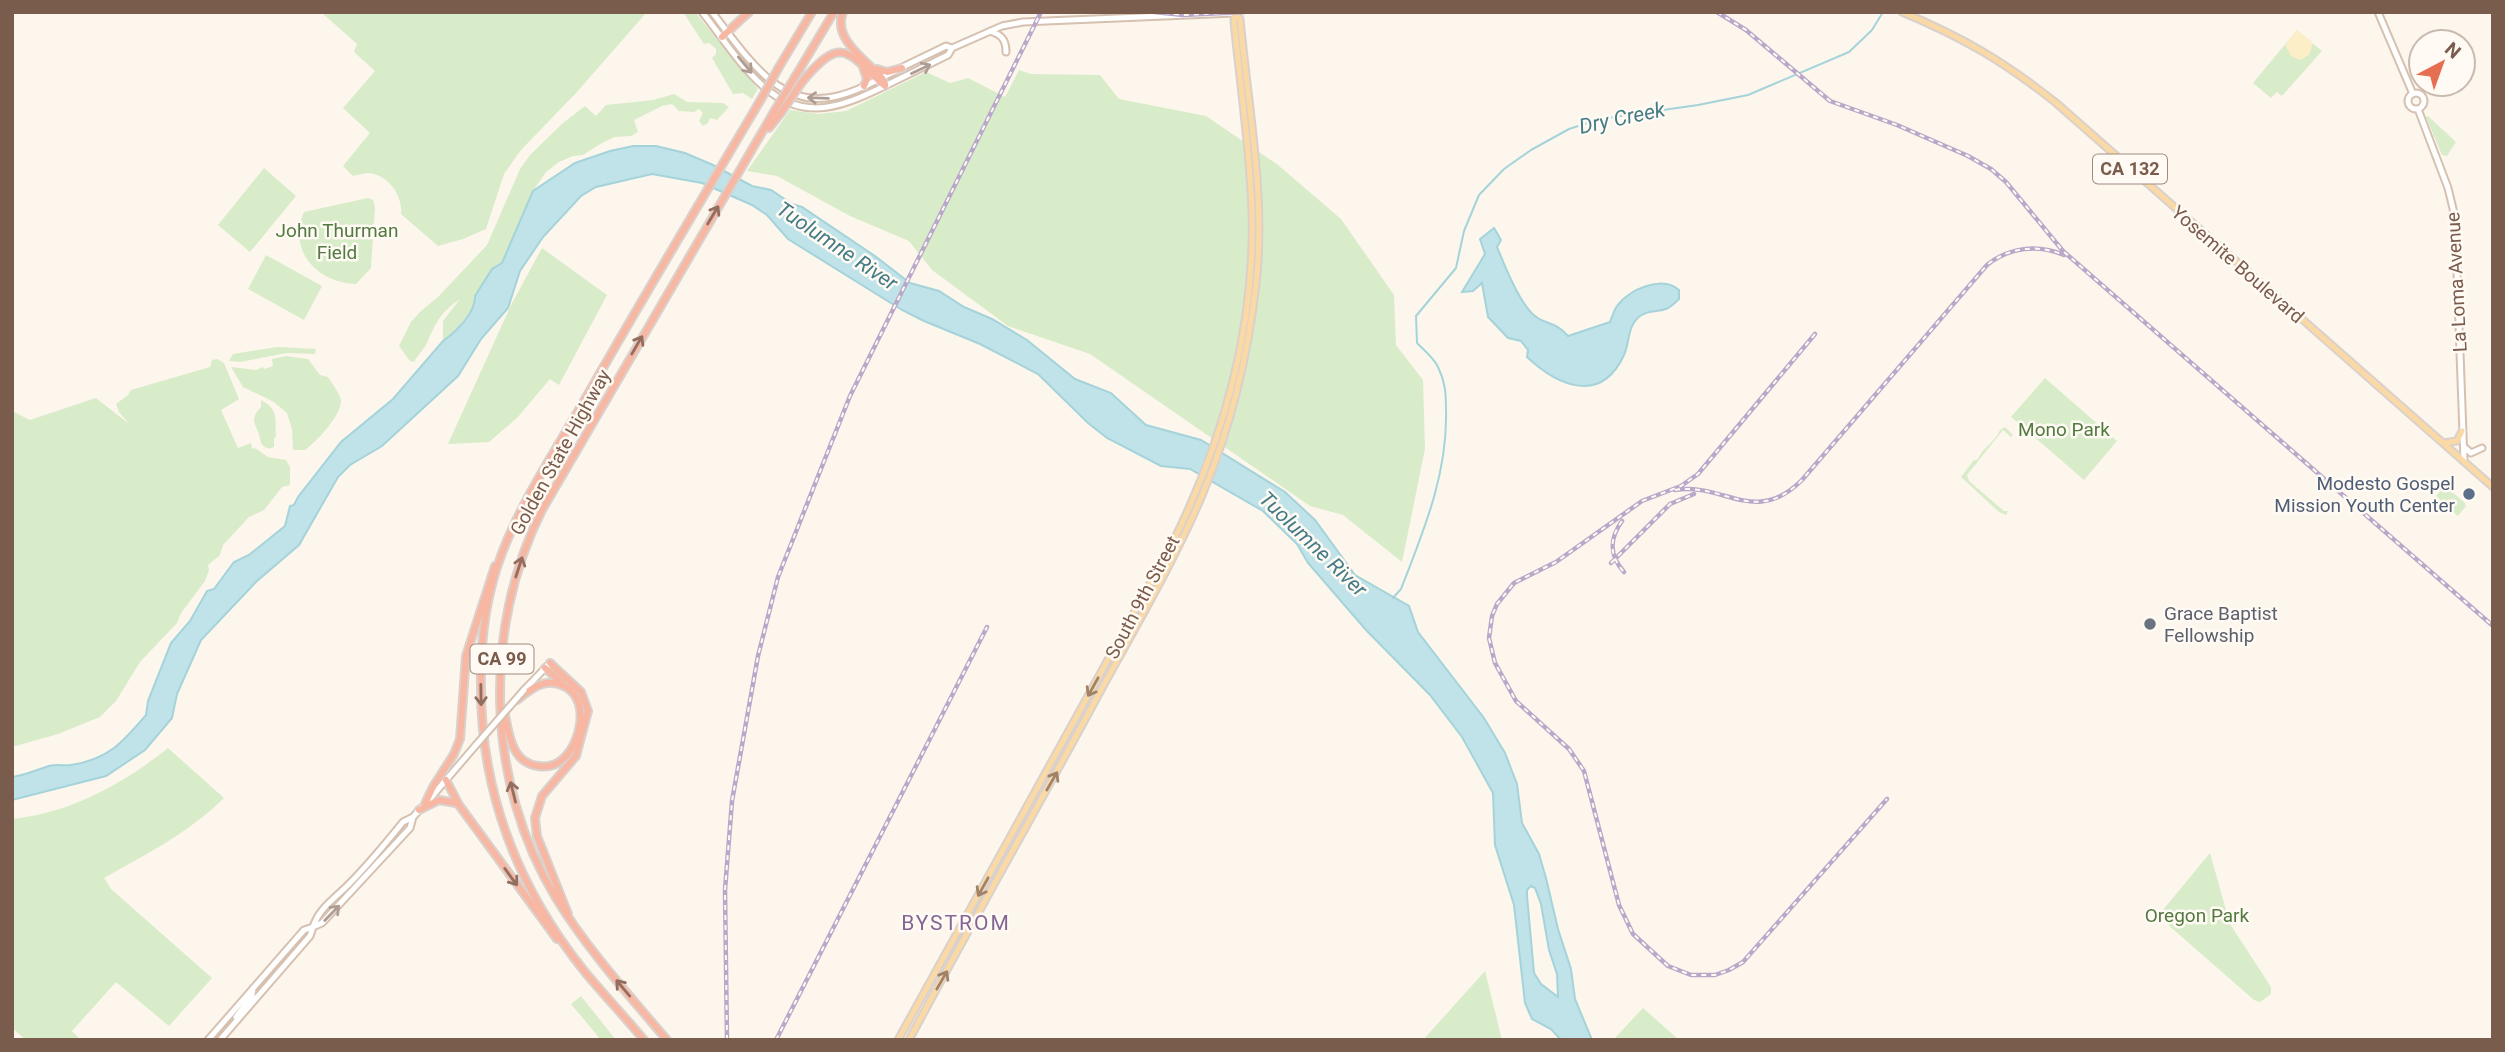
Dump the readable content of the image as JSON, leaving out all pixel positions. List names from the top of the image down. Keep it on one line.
{"streets":{"highway":["Golden State Highway","CA 99"],"main road":["CA 132","Yosemite Boulevard","La Loma Avenue","South 9th Street"]},"crossings":[["Yosemite Boulevard","La Loma Avenue"]],"districts":["BYSTROM"],"water":["Dry Creek","Tuolumne River"],"parks":["John Thurman Field","Mono Park","Oregon Park"],"places":["Modesto Gospel Mission Youth Center","Grace Baptist Fellowship"],"north":"top right"}
